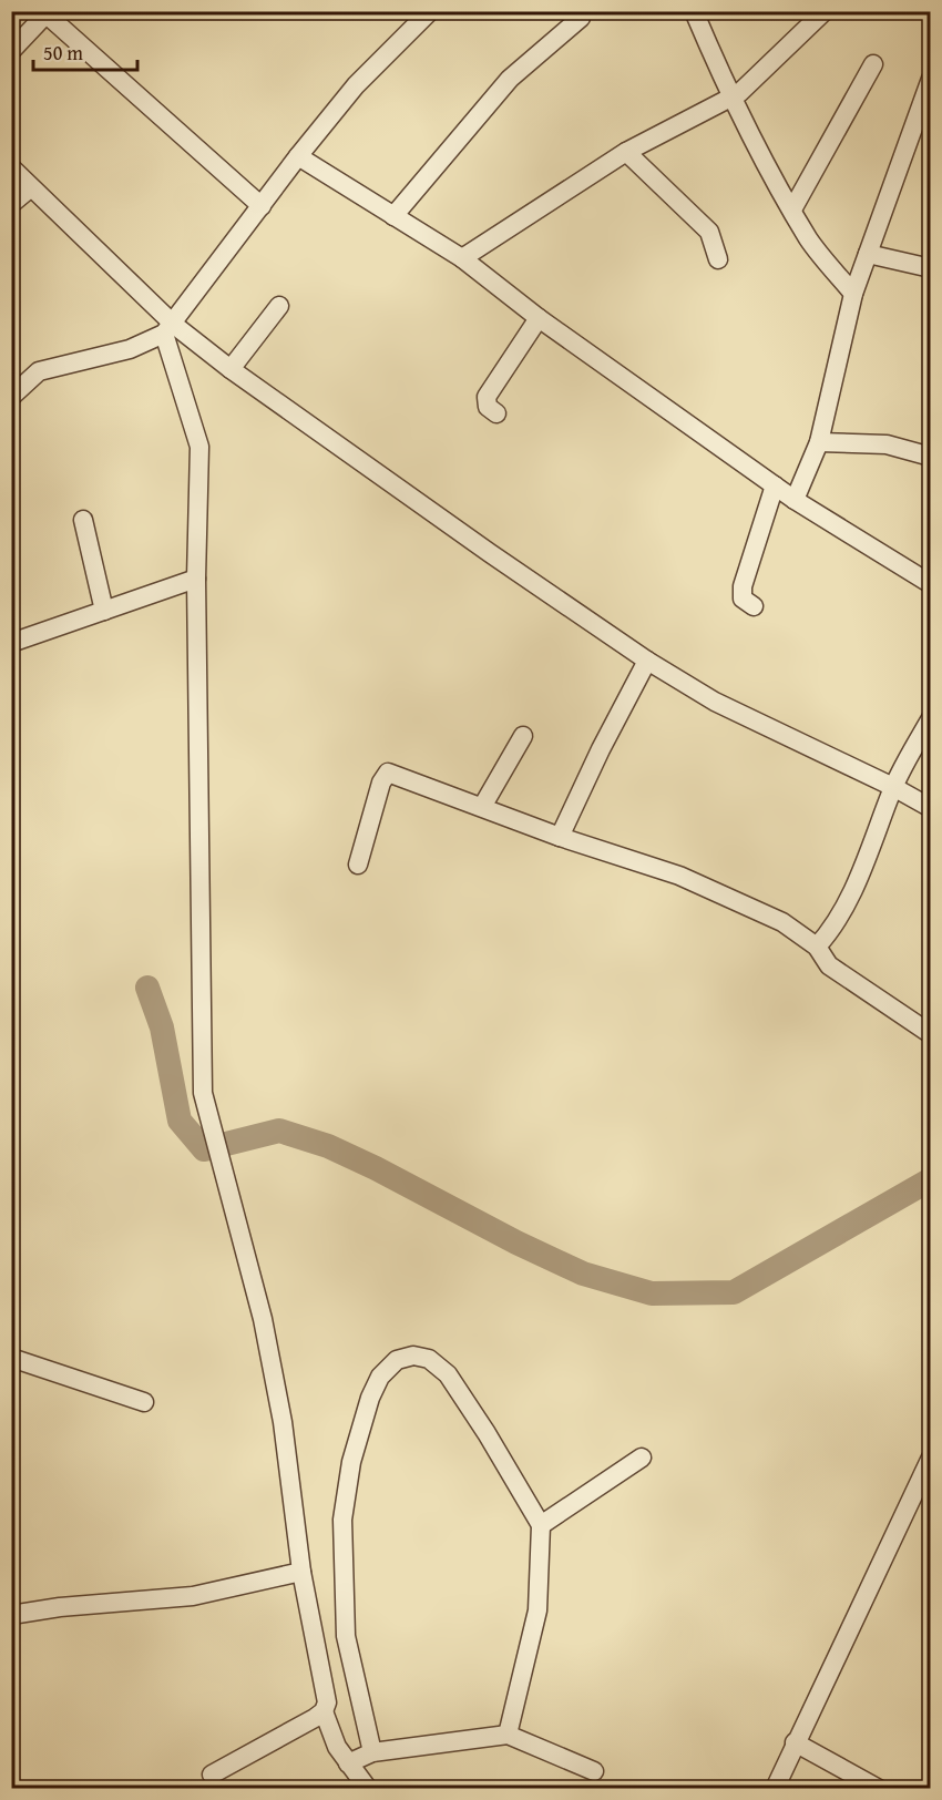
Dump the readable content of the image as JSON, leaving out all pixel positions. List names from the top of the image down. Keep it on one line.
{"scale_bar":"50 m"}
